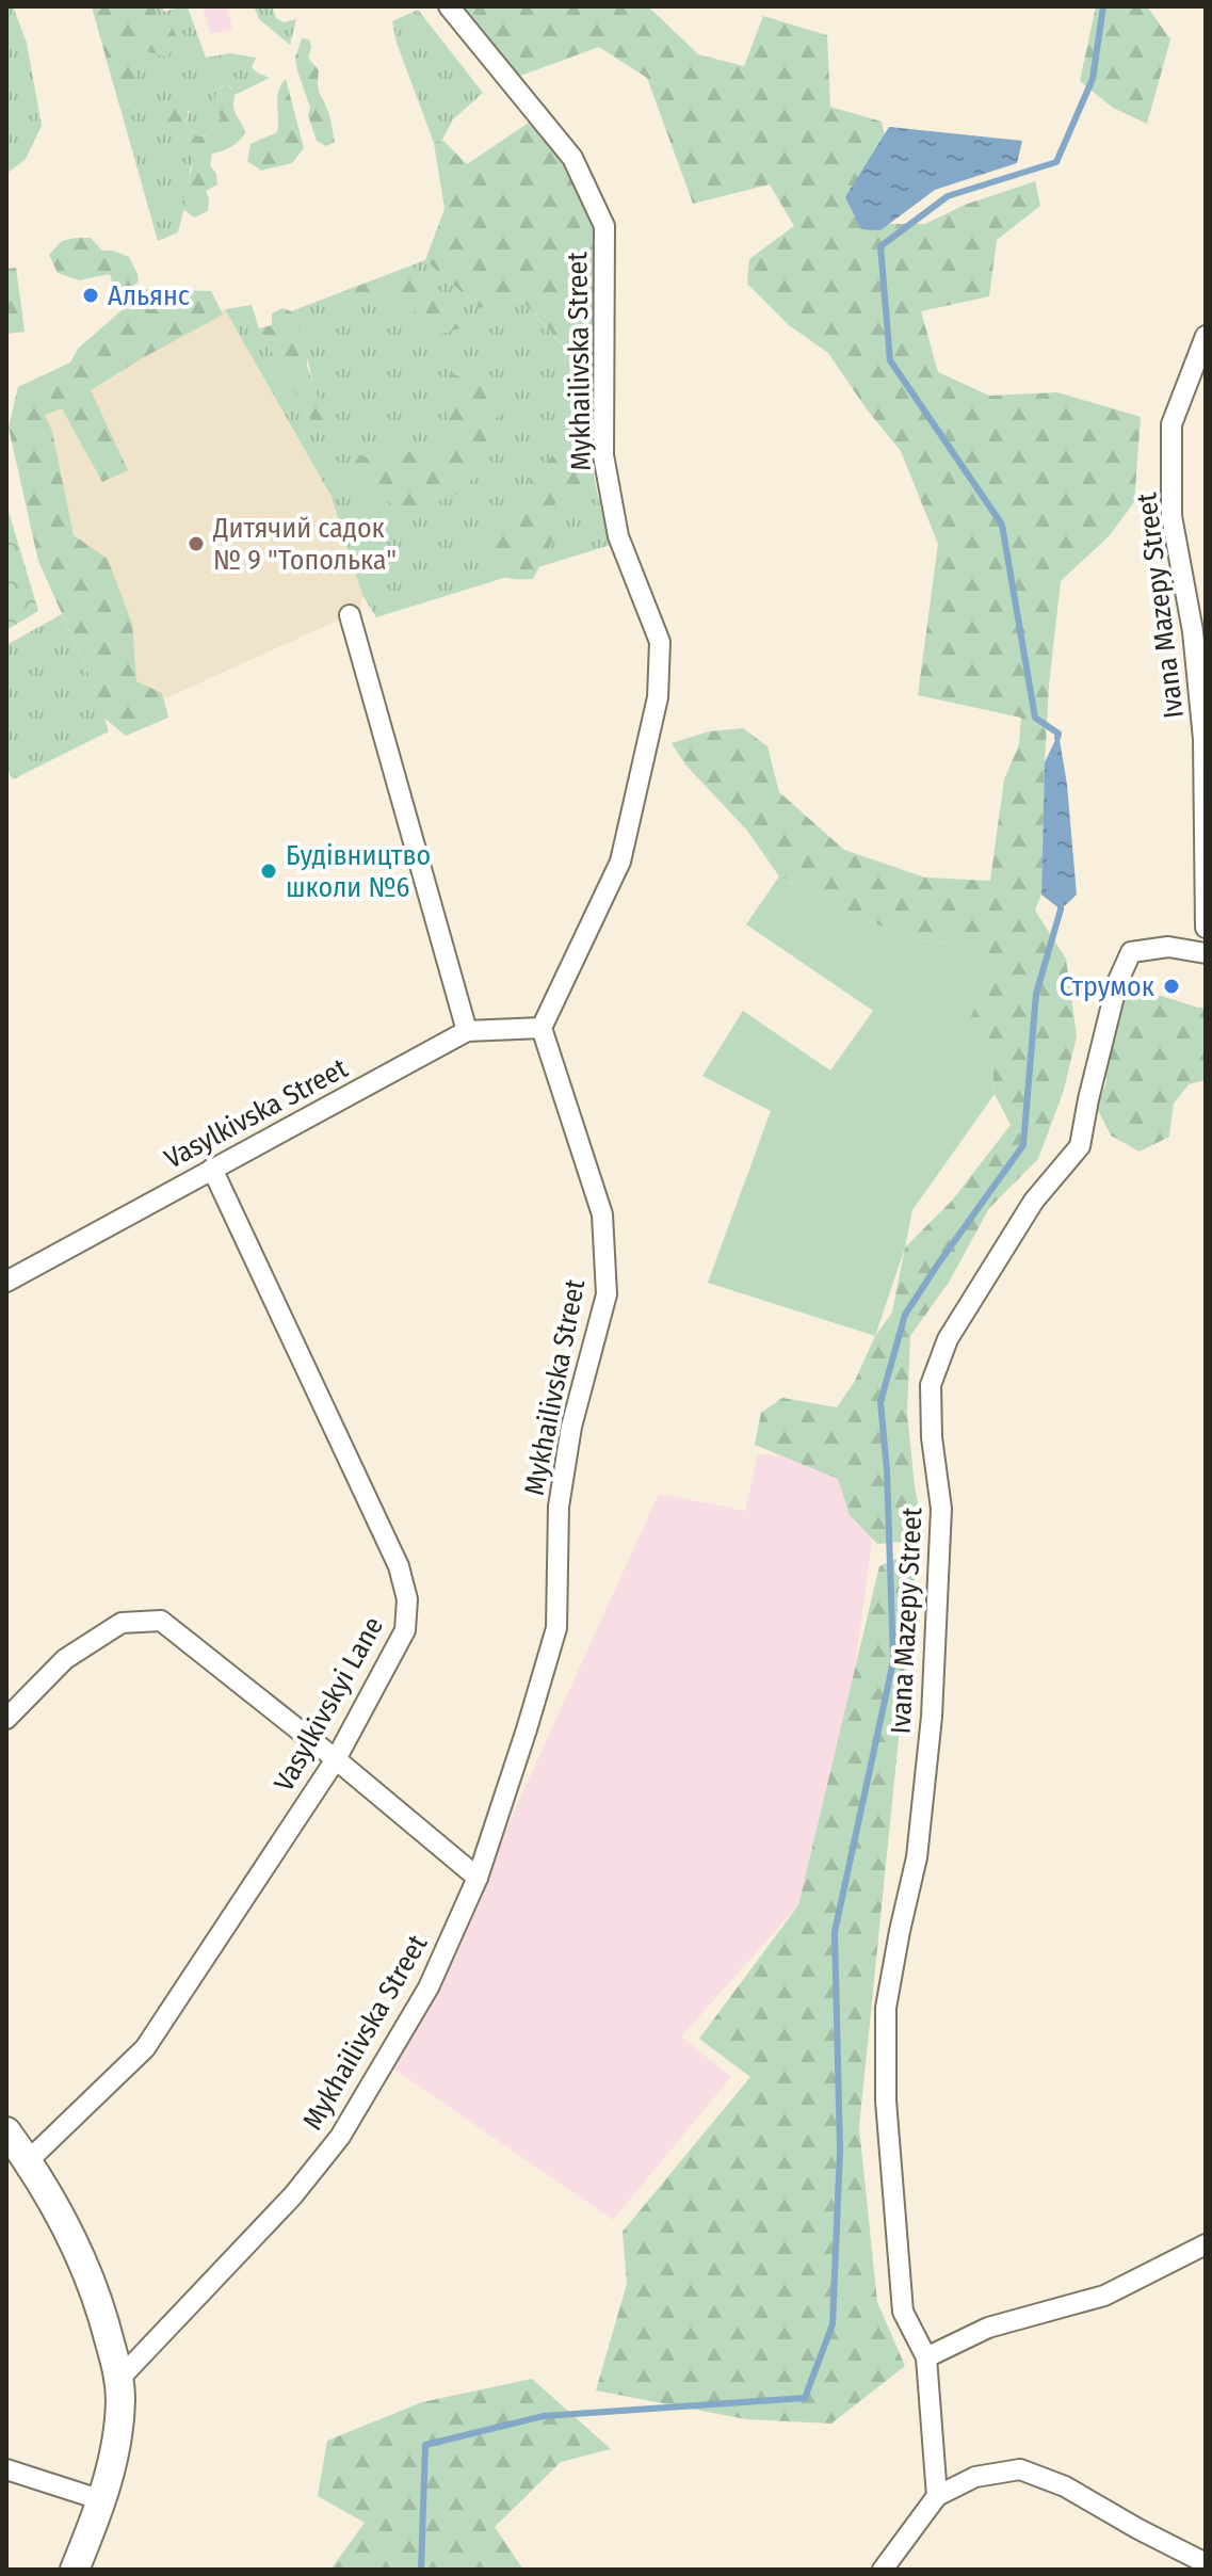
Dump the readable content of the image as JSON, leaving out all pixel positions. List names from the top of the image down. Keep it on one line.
{"streets":{"street":["Mykhailivska Street","Ivana Mazepy Street","Vasylkivska Street","Vasylkivskyi Lane"]},"crossings":[["Mykhailivska Street","Vasylkivska Street"],["Vasylkivska Street","Vasylkivskyi Lane"]],"places":["Альянс","Дитячий садок № 9 \"Тополька\"","Будівництво школи №6","Струмок"]}
